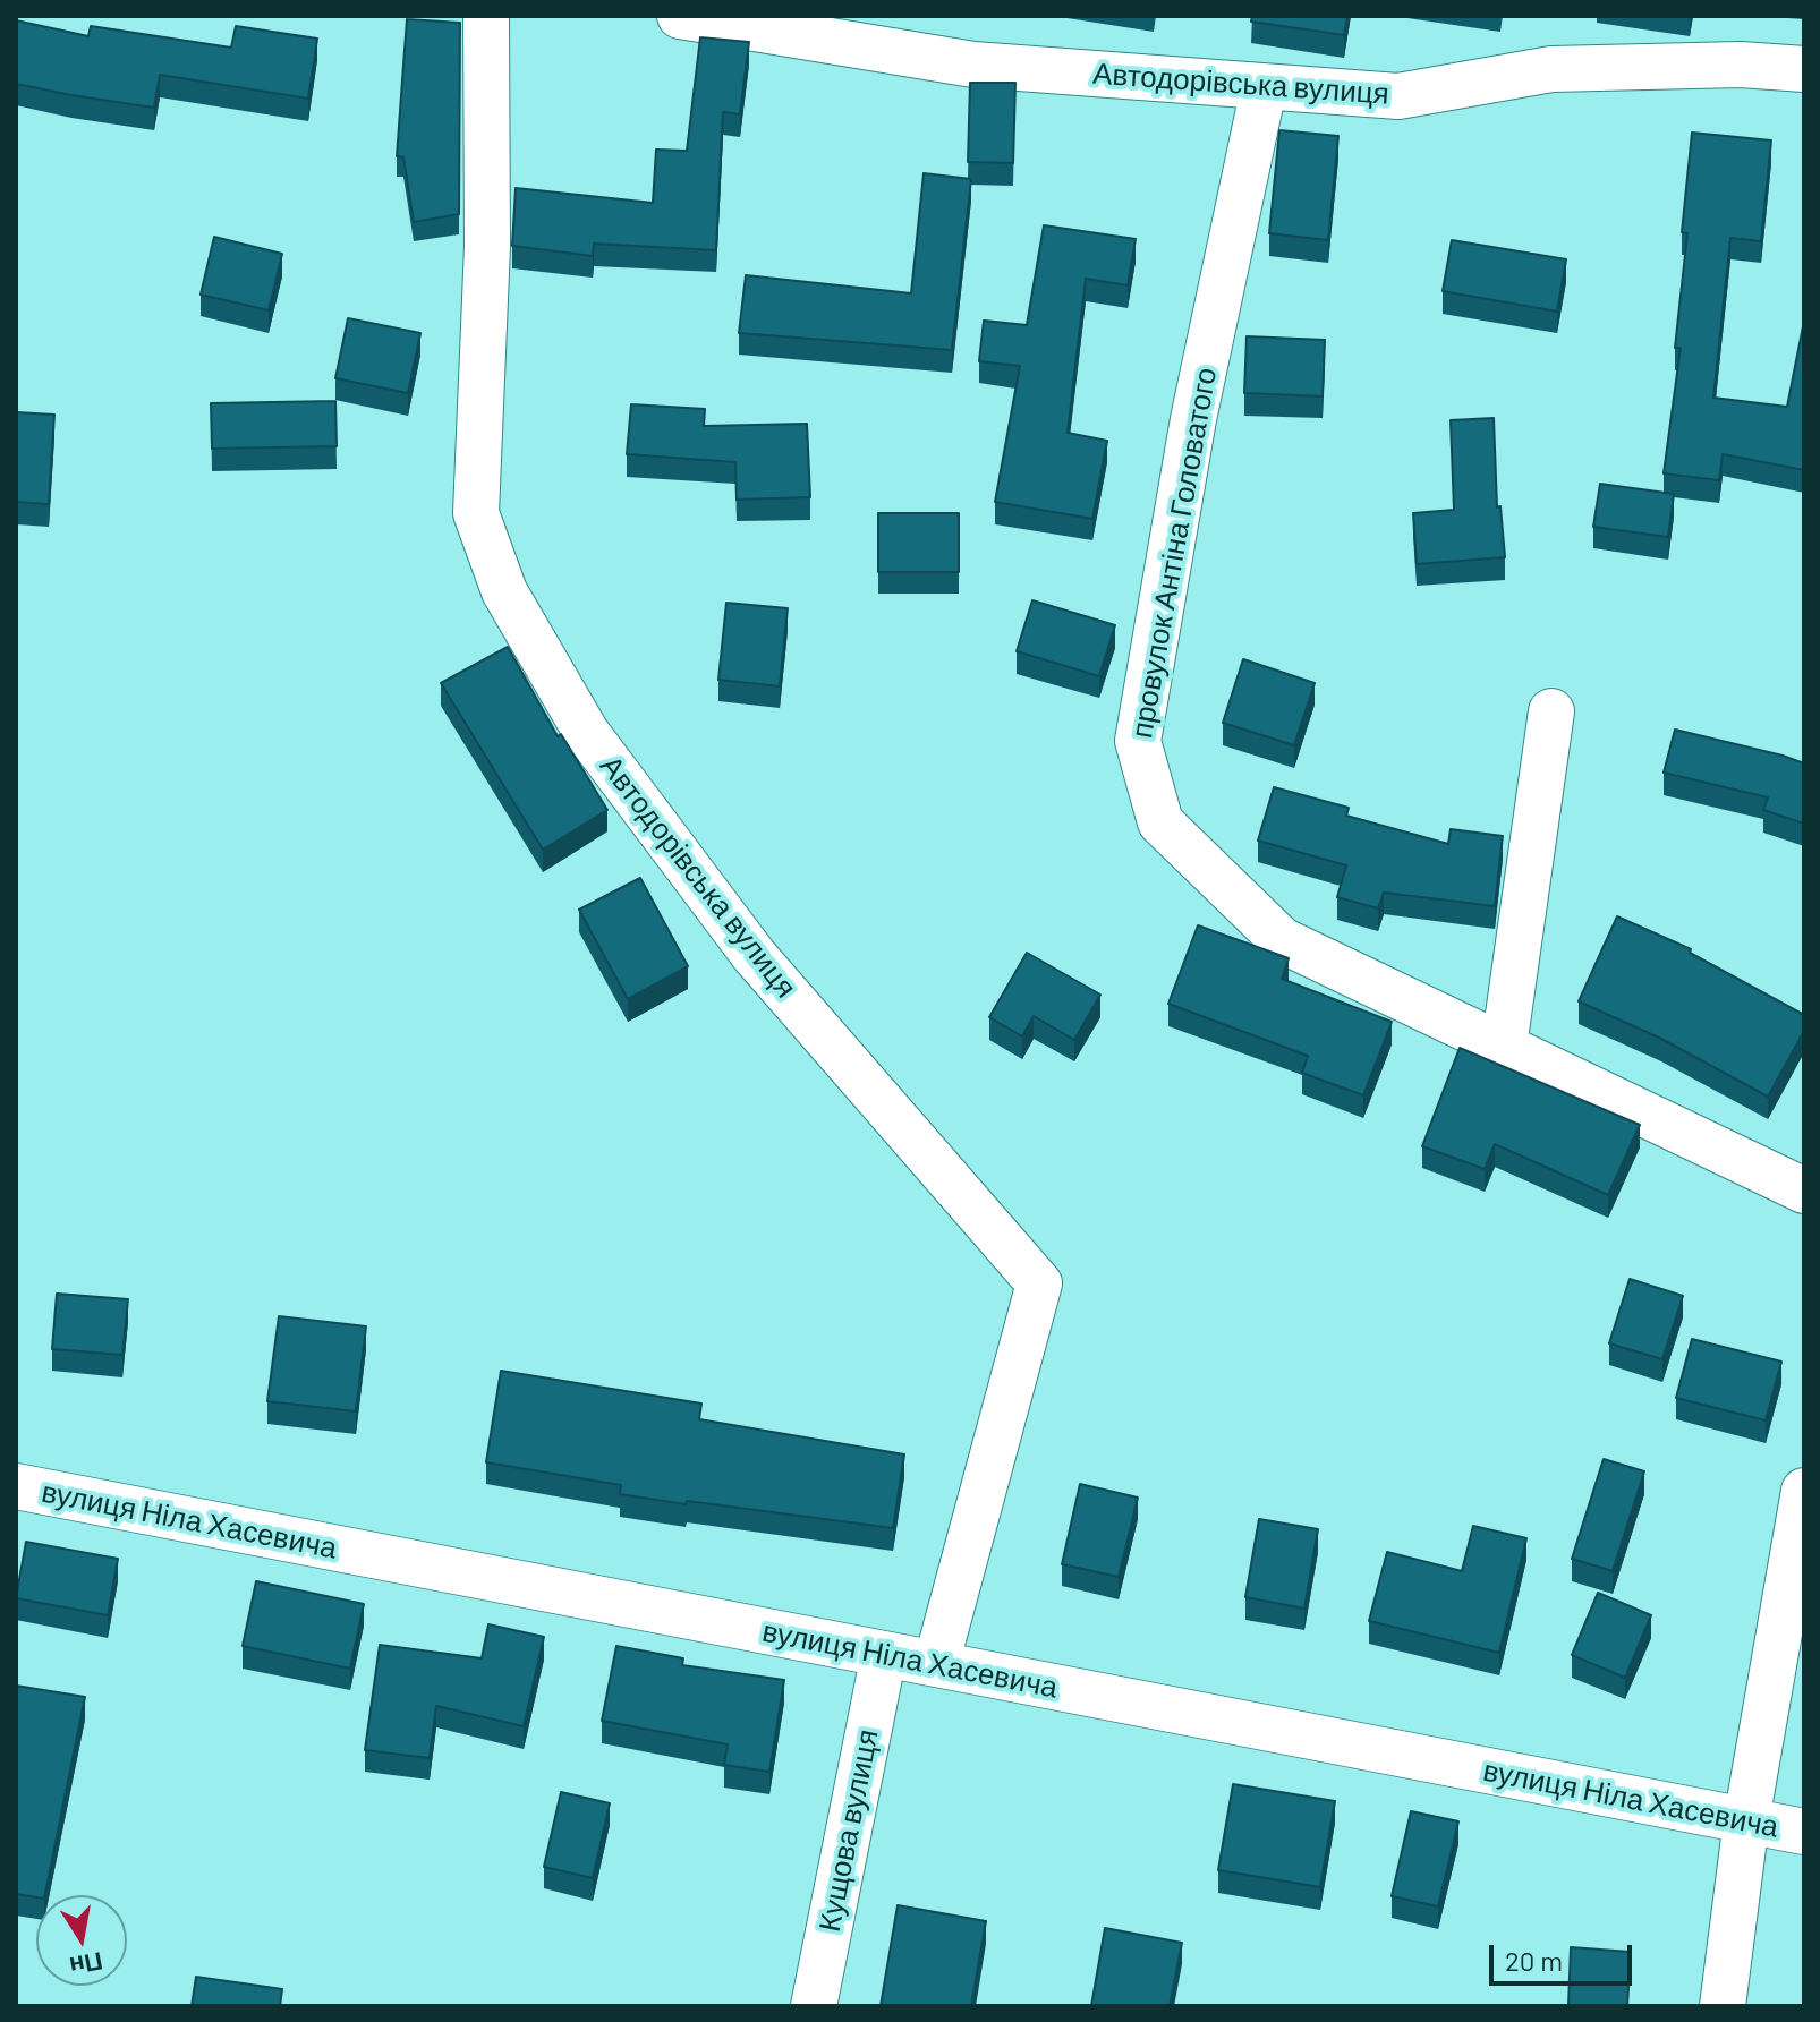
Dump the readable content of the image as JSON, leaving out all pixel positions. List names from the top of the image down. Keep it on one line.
{"streets":{"street":["Автодорівська вулиця","провулок Антіна Головатого","вулиця Ніла Хасевича","Кущова вулиця"]},"crossings":[["Автодорівська вулиця","провулок Антіна Головатого"],["Автодорівська вулиця","вулиця Ніла Хасевича"],["вулиця Ніла Хасевича","Кущова вулиця"]],"scale_bar":"20 m","north":"bottom"}
